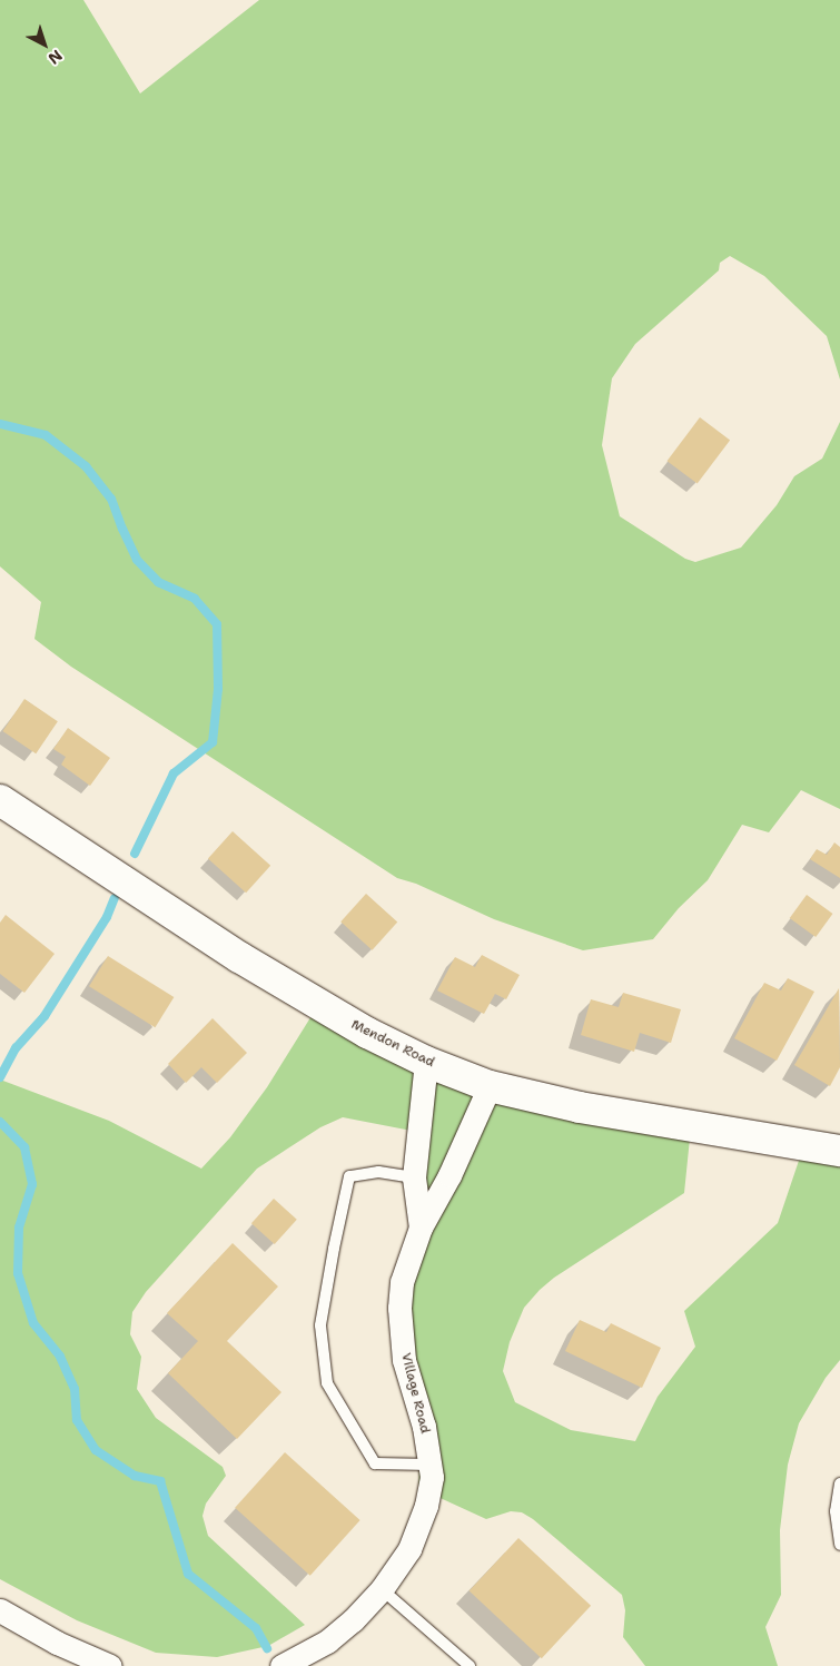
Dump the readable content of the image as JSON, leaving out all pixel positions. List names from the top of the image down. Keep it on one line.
{"streets":{"main road":["Mendon Road"],"street":["Village Road"]},"crossings":[["Mendon Road","Village Road"]],"north":"bottom right"}
